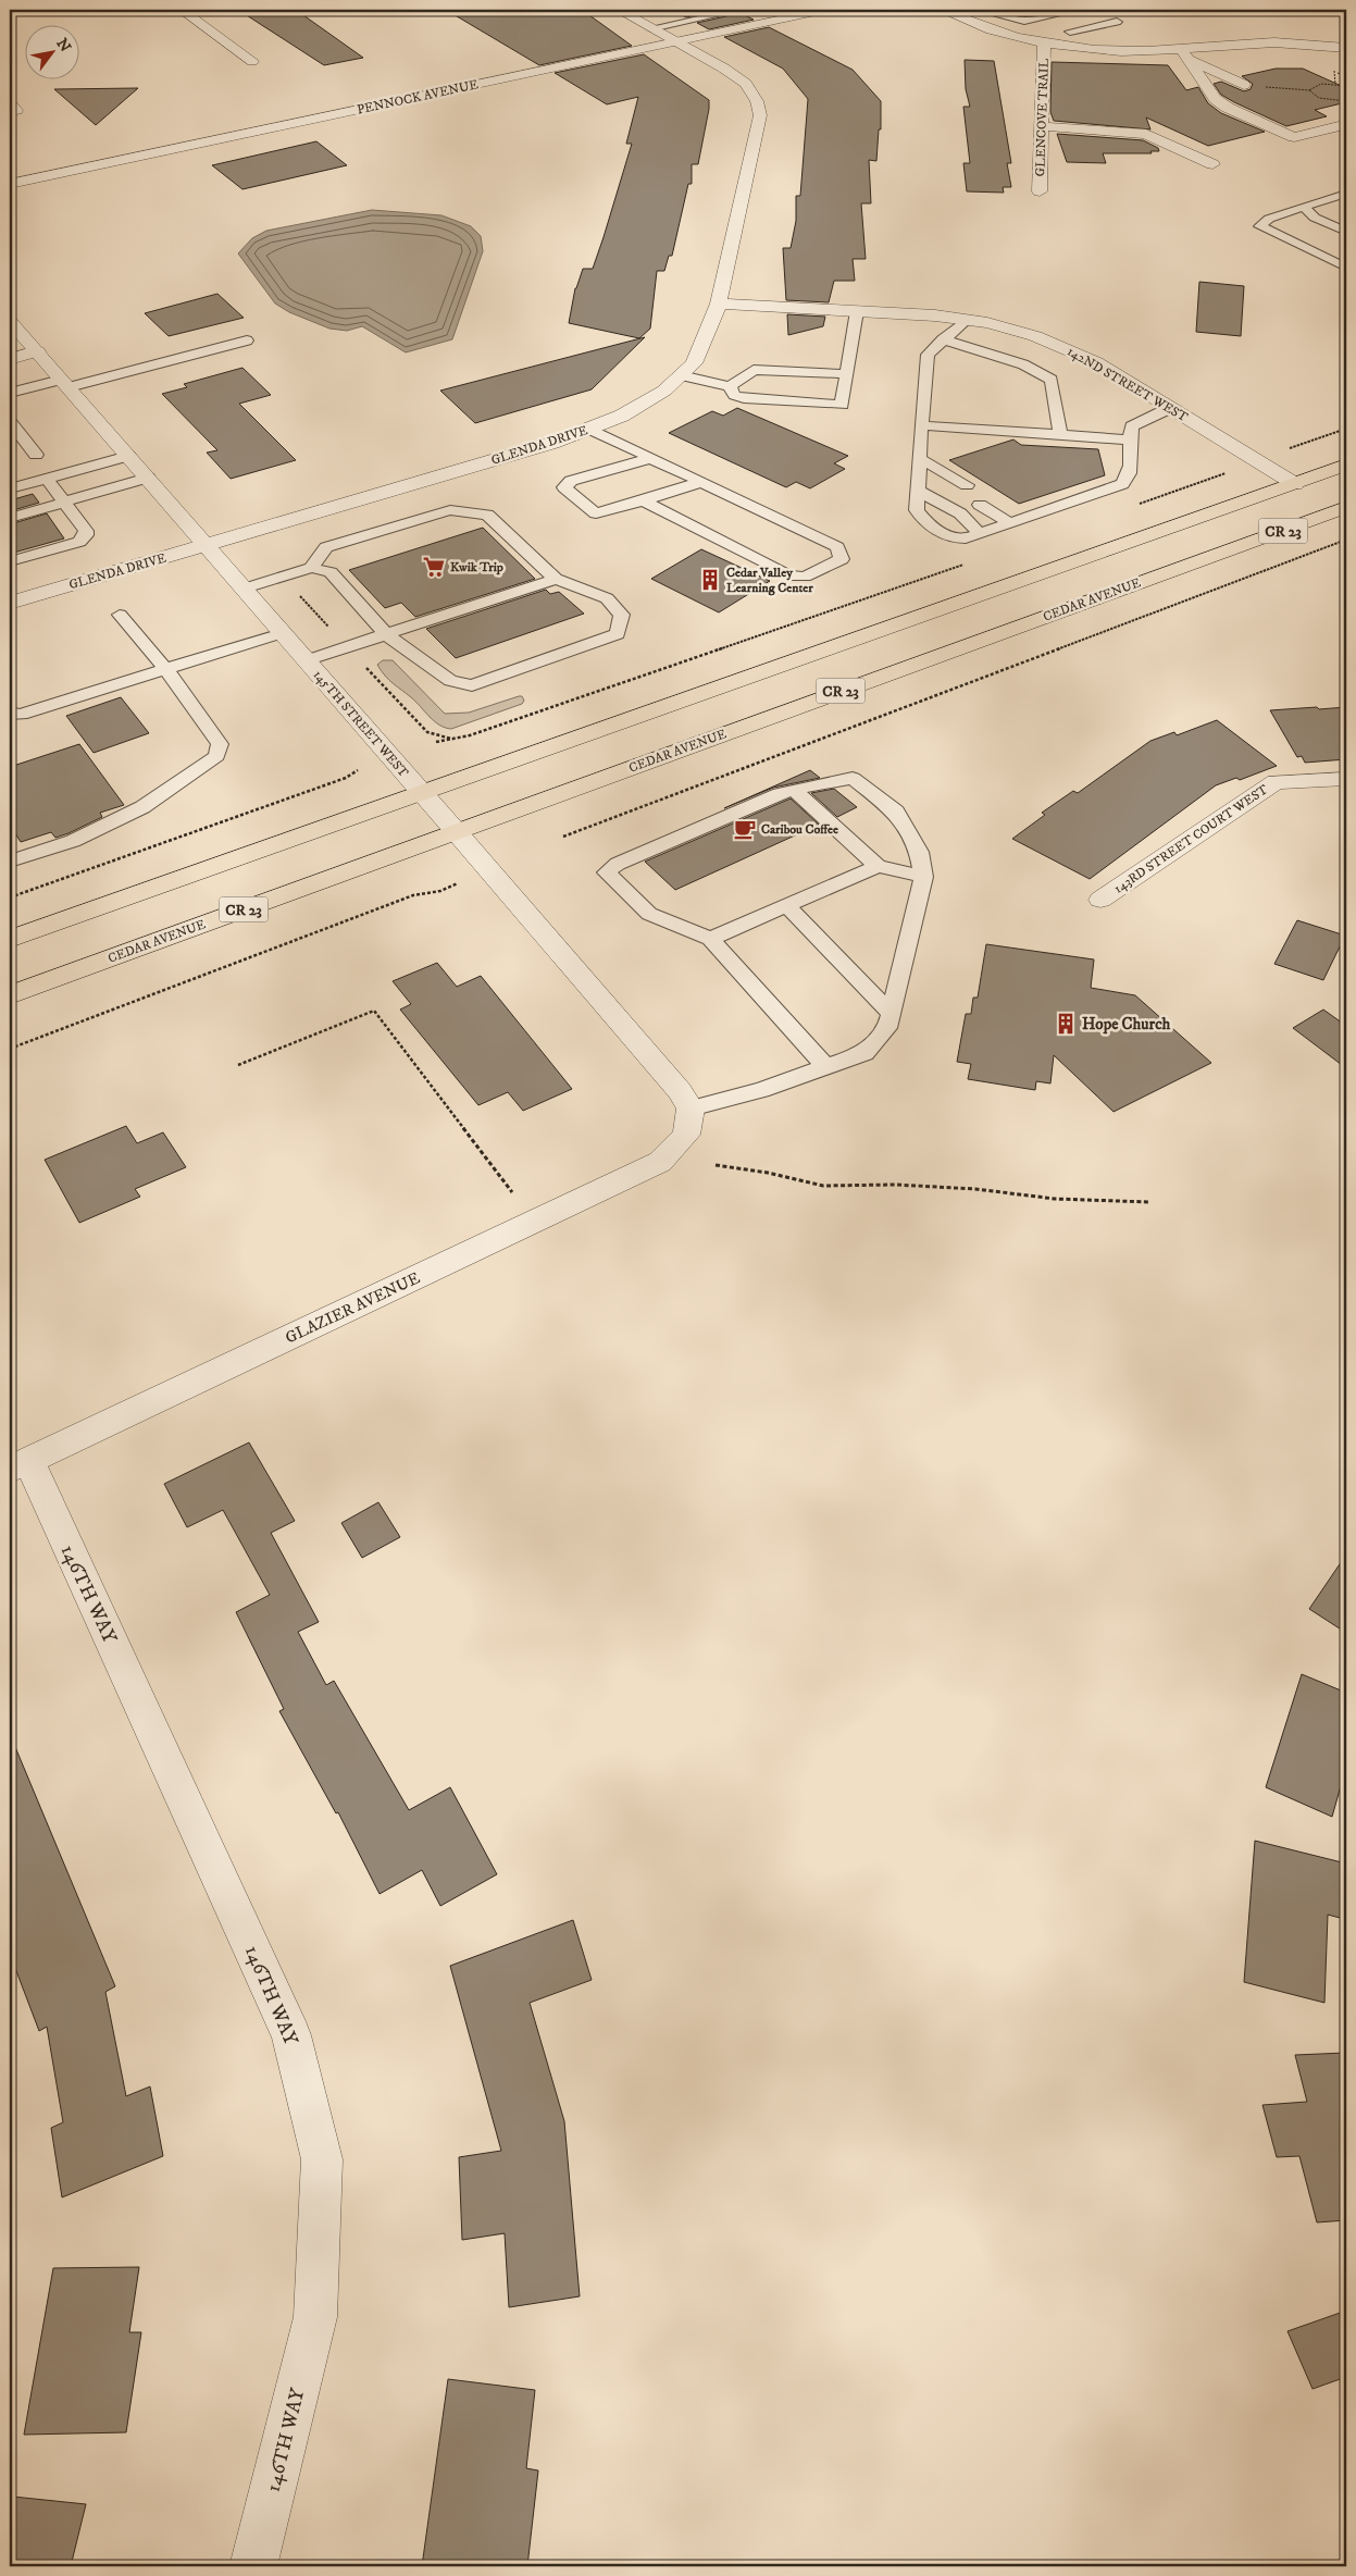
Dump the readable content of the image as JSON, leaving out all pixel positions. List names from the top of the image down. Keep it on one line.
{"streets":{"highway":["CR 23","CEDAR AVENUE"],"street":["PENNOCK AVENUE","GLENCOVE TRAIL","142ND STREET WEST","GLENDA DRIVE","145TH STREET WEST","143RD STREET COURT WEST","GLAZIER AVENUE","146TH WAY"]},"crossings":[["PENNOCK AVENUE","GLENDA DRIVE"],["142ND STREET WEST","GLENDA DRIVE"],["142ND STREET WEST","CR 23"],["GLENDA DRIVE","145TH STREET WEST"],["CR 23","145TH STREET WEST"],["CEDAR AVENUE","145TH STREET WEST"],["145TH STREET WEST","GLAZIER AVENUE"],["GLAZIER AVENUE","146TH WAY"]],"places":{"supermarket":["Kwik Trip"],"building":["Cedar Valley Learning Center","Hope Church"],"cafe":["Caribou Coffee"]},"north":"top right"}
